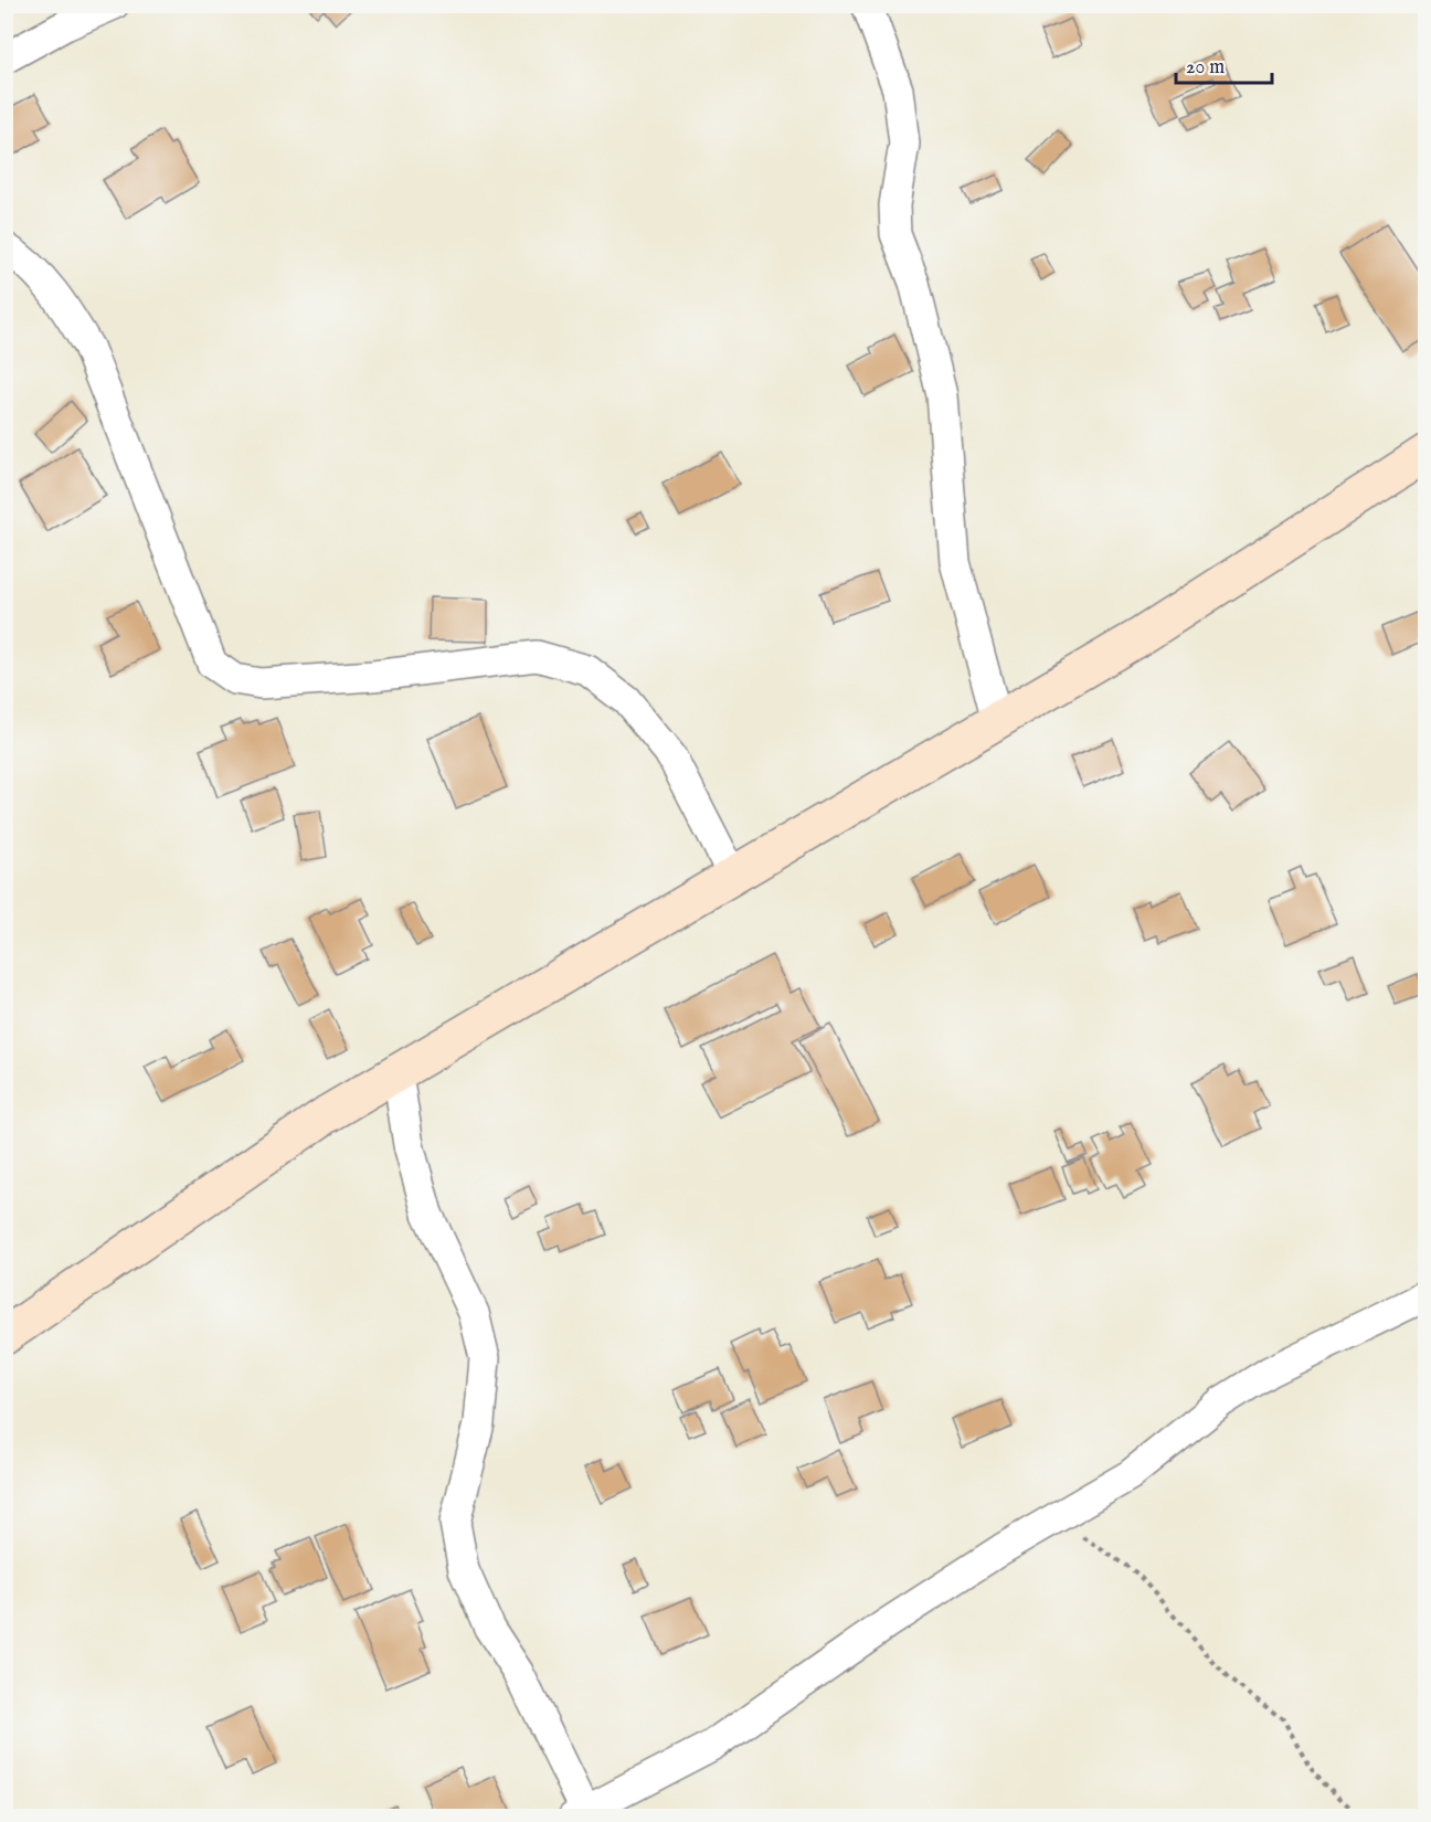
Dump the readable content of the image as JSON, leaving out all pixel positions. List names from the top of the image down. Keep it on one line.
{"scale_bar":"20 m"}
